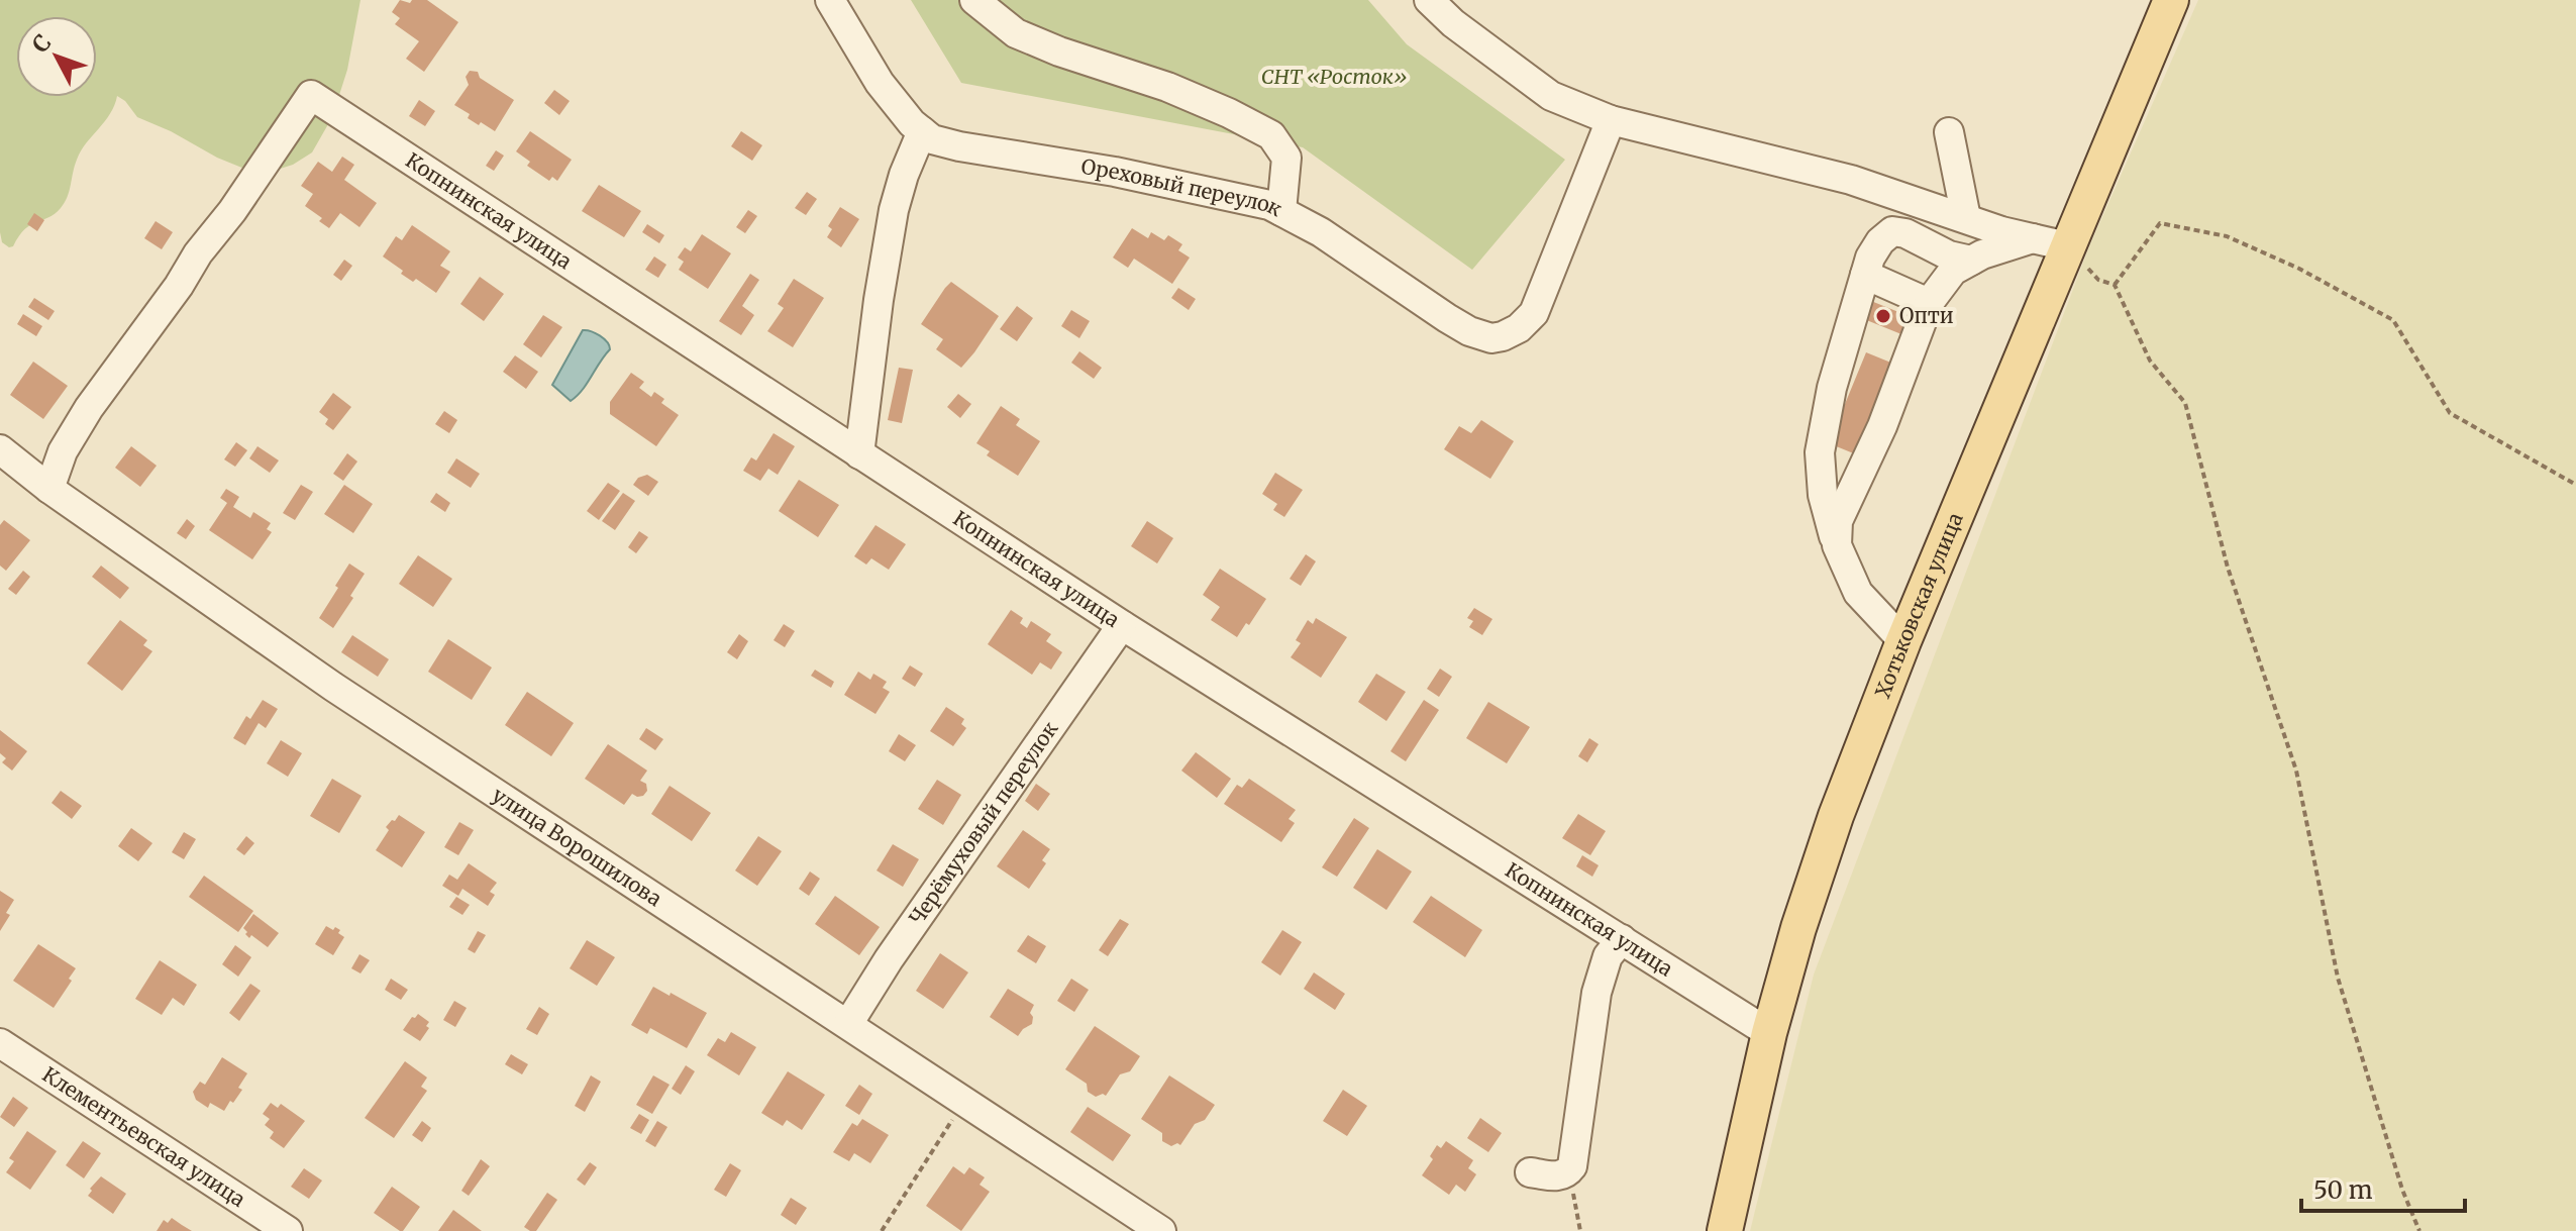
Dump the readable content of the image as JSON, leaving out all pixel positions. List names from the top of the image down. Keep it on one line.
{"streets":{"main road":["Хотьковская улица"],"street":["Ореховый переулок","Копнинская улица","Черёмуховый переулок","улица Ворошилова","Клементьевская улица"]},"crossings":[["Копнинская улица","Хотьковская улица"],["Копнинская улица","Черёмуховый переулок"],["Копнинская улица","улица Ворошилова"],["Черёмуховый переулок","улица Ворошилова"]],"parks":["СНТ «Росток»"],"places":["Опти"],"scale_bar":"50 m","north":"top left"}
